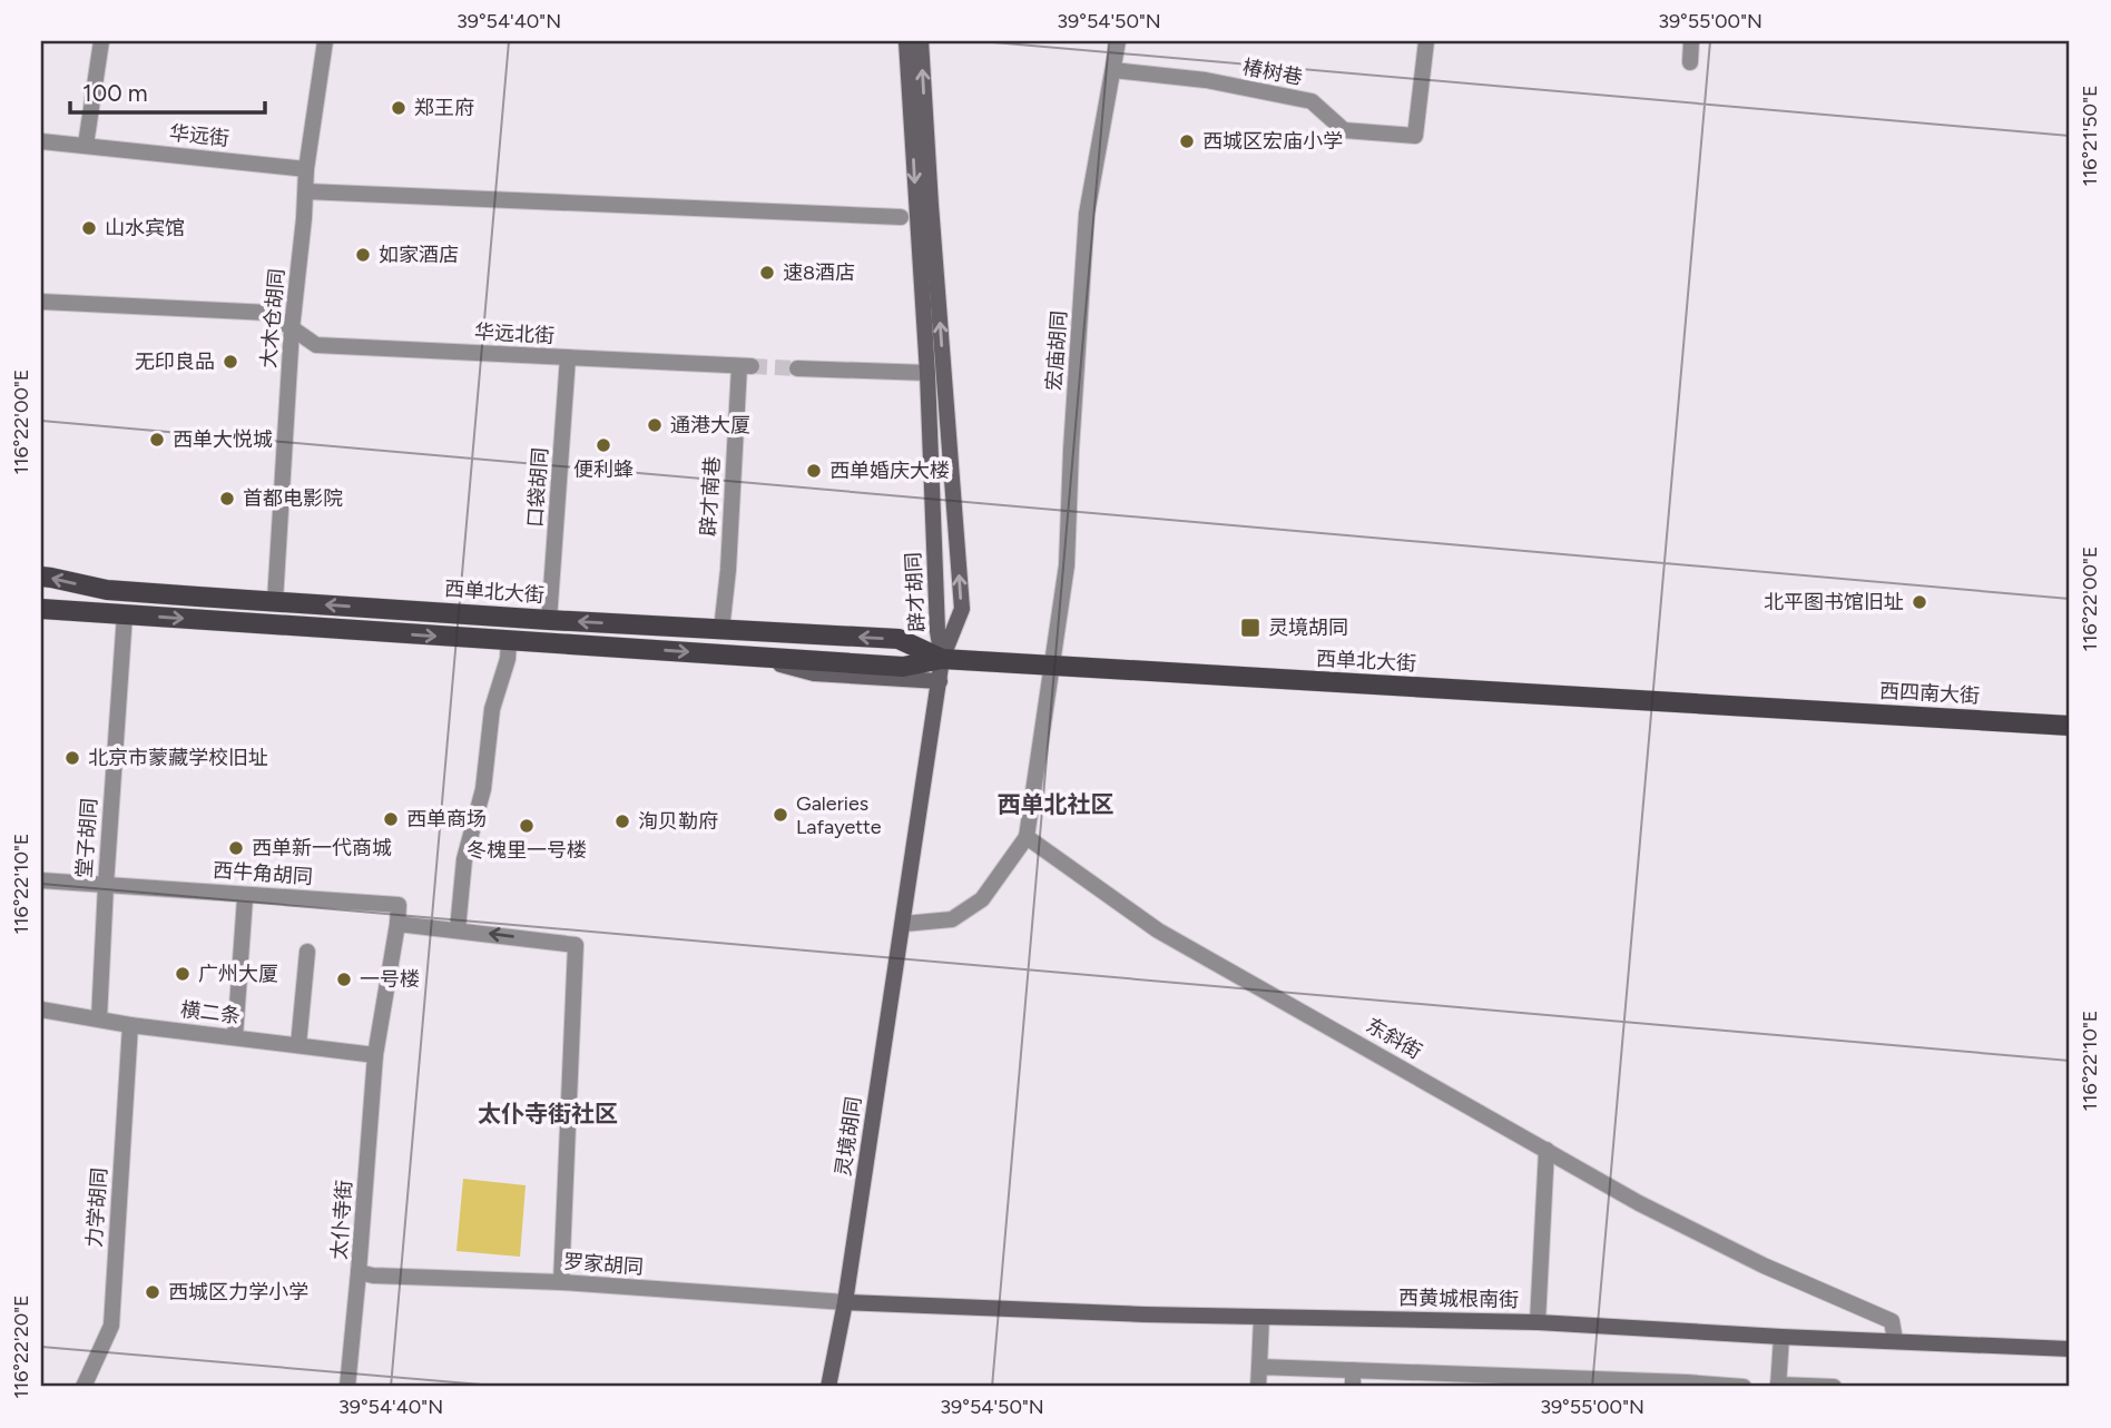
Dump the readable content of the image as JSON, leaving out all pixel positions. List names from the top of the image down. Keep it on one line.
{"streets":{"main road":["西单北大街","辟才胡同","西四南大街","灵境胡同","西黄城根南街"],"street":["椿树巷","华远街","大木仓胡同","华远北街","宏庙胡同","口袋胡同","辟才南巷","堂子胡同","西牛角胡同","横二条","东斜街","力学胡同","太仆寺街","罗家胡同"]},"crossings":[["椿树巷","宏庙胡同"],["华远街","大木仓胡同"],["大木仓胡同","华远北街"],["大木仓胡同","西单北大街"],["华远北街","口袋胡同"],["华远北街","辟才南巷"],["宏庙胡同","西单北大街"],["口袋胡同","西单北大街"],["辟才南巷","西单北大街"],["西单北大街","辟才胡同"],["西单北大街","西四南大街"],["西单北大街","堂子胡同"],["西单北大街","灵境胡同"],["辟才胡同","灵境胡同"],["堂子胡同","西牛角胡同"],["堂子胡同","横二条"],["西牛角胡同","太仆寺街"],["横二条","力学胡同"],["横二条","太仆寺街"],["东斜街","西黄城根南街"],["灵境胡同","罗家胡同"],["灵境胡同","西黄城根南街"],["太仆寺街","罗家胡同"],["罗家胡同","西黄城根南街"]],"districts":["西单北社区","太仆寺街社区"],"places":{"other":["郑王府","西城区宏庙小学","山水宾馆","如家酒店","速8酒店","无印良品","通港大厦","西单大悦城","便利蜂","西单婚庆大楼","首都电影院","北平图书馆旧址","北京市蒙藏学校旧址","Galeries Lafayette","西单商场","洵贝勒府","冬槐里一号楼","西单新一代商城","广州大厦","一号楼","西城区力学小学"],"transit":["灵境胡同"]},"scale_bar":"100 m","coordinates":["39°54'40\"N","39°54'50\"N","39°55'00\"N","116°21'50\"E","116°22'00\"E","116°22'10\"E","116°22'20\"E"]}
